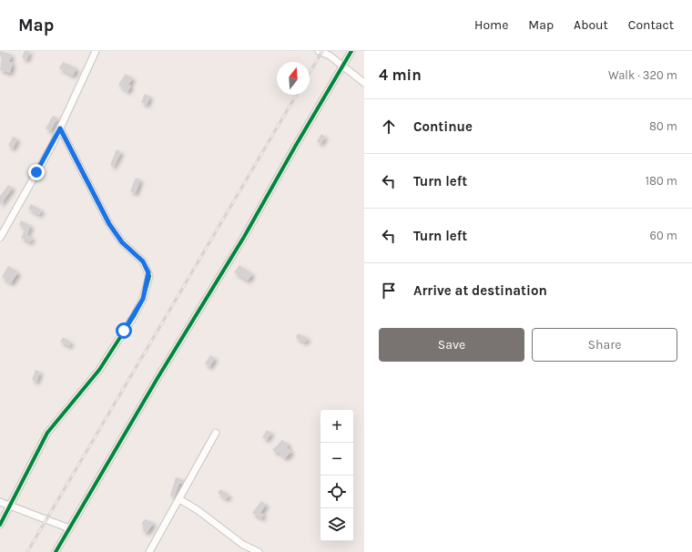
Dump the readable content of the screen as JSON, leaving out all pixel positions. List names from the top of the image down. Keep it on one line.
{"north":"top","page":{"header":"Map","nav":["Home","Map","About","Contact"],"heading":["4 min","Walk · 320 m"],"list":[["Continue","80 m"],["Turn left","180 m"],["Turn left","60 m"],"Arrive at destination"],"buttons":["Save","Share"],"map_buttons":["+","−"]}}
